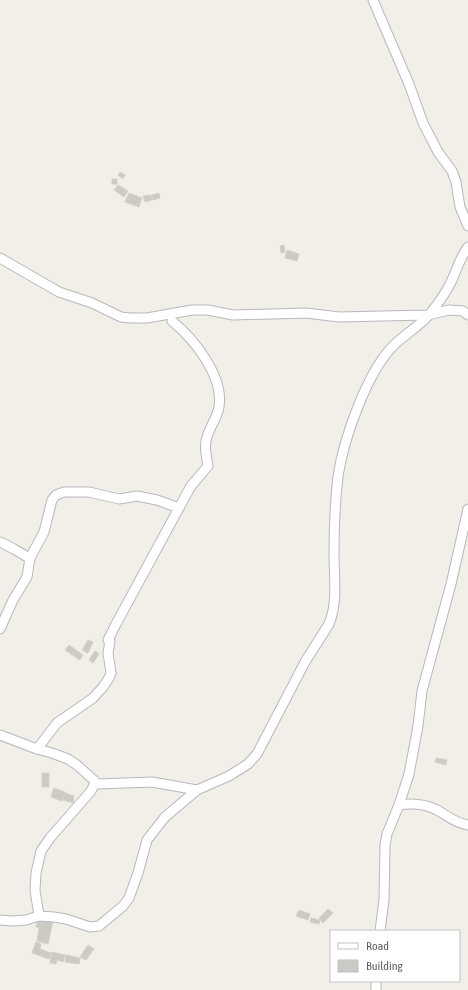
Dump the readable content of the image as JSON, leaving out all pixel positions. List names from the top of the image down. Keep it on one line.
{"legend":["Road","Building"]}
